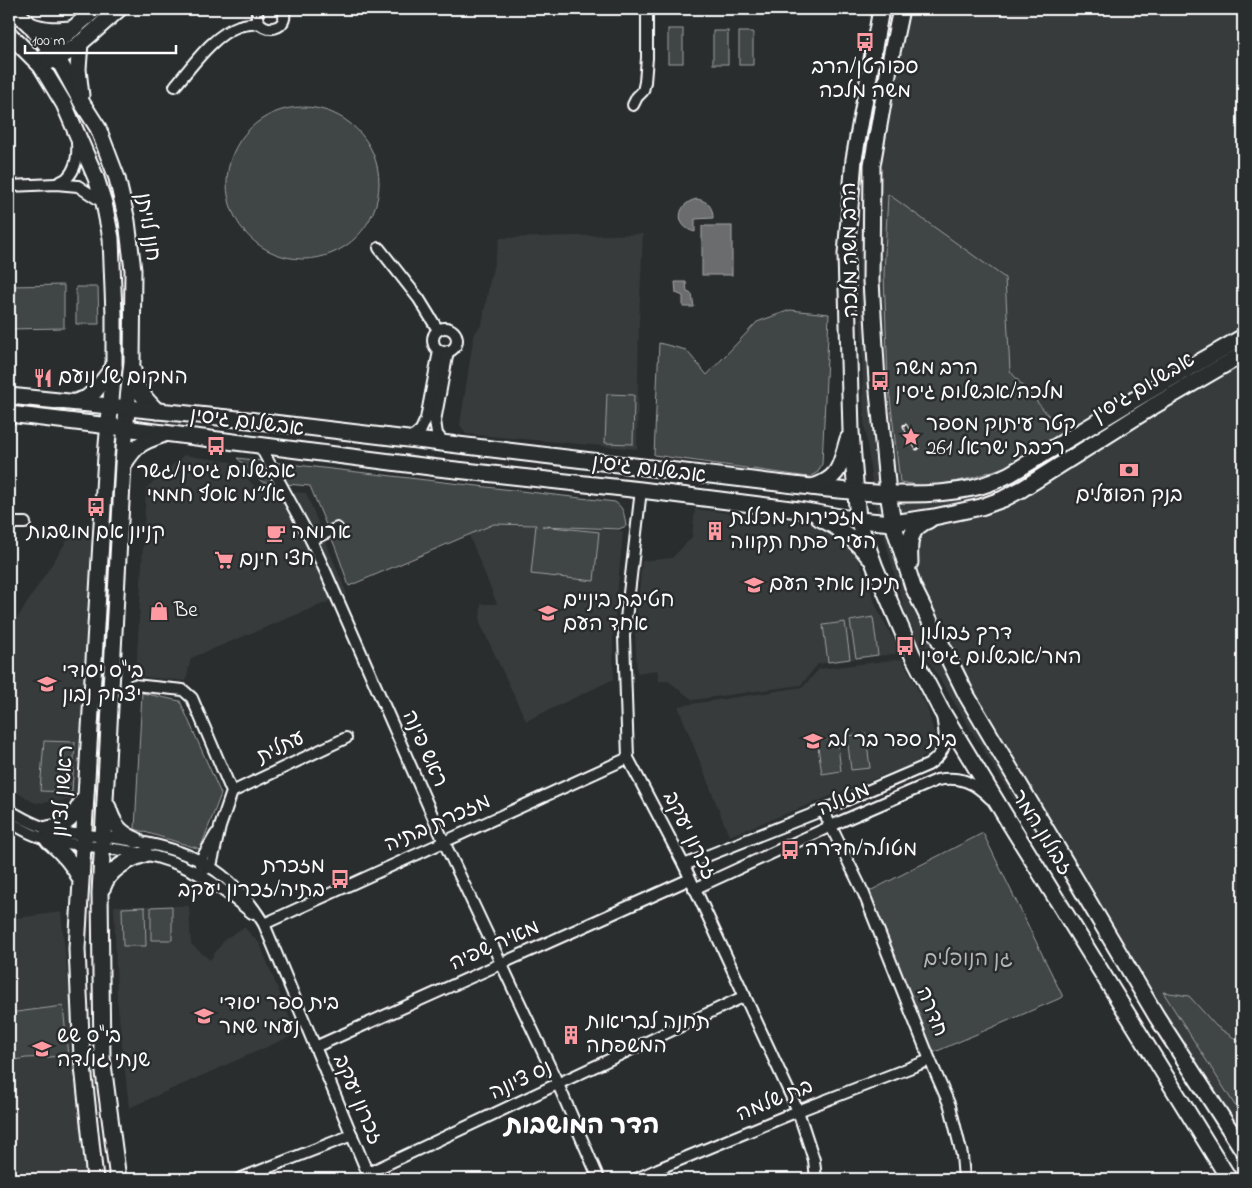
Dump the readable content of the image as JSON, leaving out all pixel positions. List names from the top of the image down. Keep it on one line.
{"streets":{"street":["חנן לויתן","הרב משה מלכה","אבשלום גיסין","עתלית","ראש פינה","ראשון לציון","מטולה","מזכרת בתיה","זבולון המר","זכרון יעקב","מאיר שפיה","חדרה","נס ציונה","בת שלמה"]},"crossings":[["חנן לויתן","אבשלום גיסין"],["חנן לויתן","ראשון לציון"],["הרב משה מלכה","אבשלום גיסין"],["הרב משה מלכה","זבולון המר"],["אבשלום גיסין","ראש פינה"],["אבשלום גיסין","ראשון לציון"],["אבשלום גיסין","זבולון המר"],["אבשלום גיסין","זכרון יעקב"],["ראש פינה","מזכרת בתיה"],["ראש פינה","מאיר שפיה"],["ראש פינה","נס ציונה"],["ראשון לציון","זכרון יעקב"],["מטולה","זבולון המר"],["מטולה","זכרון יעקב"],["מטולה","חדרה"],["מזכרת בתיה","זכרון יעקב"],["זכרון יעקב","מאיר שפיה"],["זכרון יעקב","נס ציונה"],["זכרון יעקב","בת שלמה"],["חדרה","בת שלמה"]],"districts":["הדר המושבות"],"parks":["גן הנופלים"],"places":{"bus stop":["ספורטן/הרב משה מלכה","הרב משה מלכה/אבשלום גיסין","אבשלום גיסין/גשר אל״מ אסף חממי","קניון אם מושבות","דרך זבולון המר/אבשלום גיסין","מטולה/חדרה","מזכרת בתיה/זכרון יעקב"],"restaurant":["המקום של נועם"],"place":["קטר עיתוק מספר 261 רכבת ישראל"],"bank":["בנק הפועלים"],"building":["מזכירות מכללת העיר פתח תקווה","תחנה לבריאות המשפחה"],"cafe":["ארומה"],"supermarket":["חצי חינם"],"school or university":["תיכון אחד העם","חטיבת ביניים אחד העם","בי\"ס יסודי יצחק נבון","בית ספר בר לב","בית ספר יסודי נעמי שמר","בי\"ס שש שנתי גולדה"],"shop":["Be"]},"scale_bar":"100 m"}
